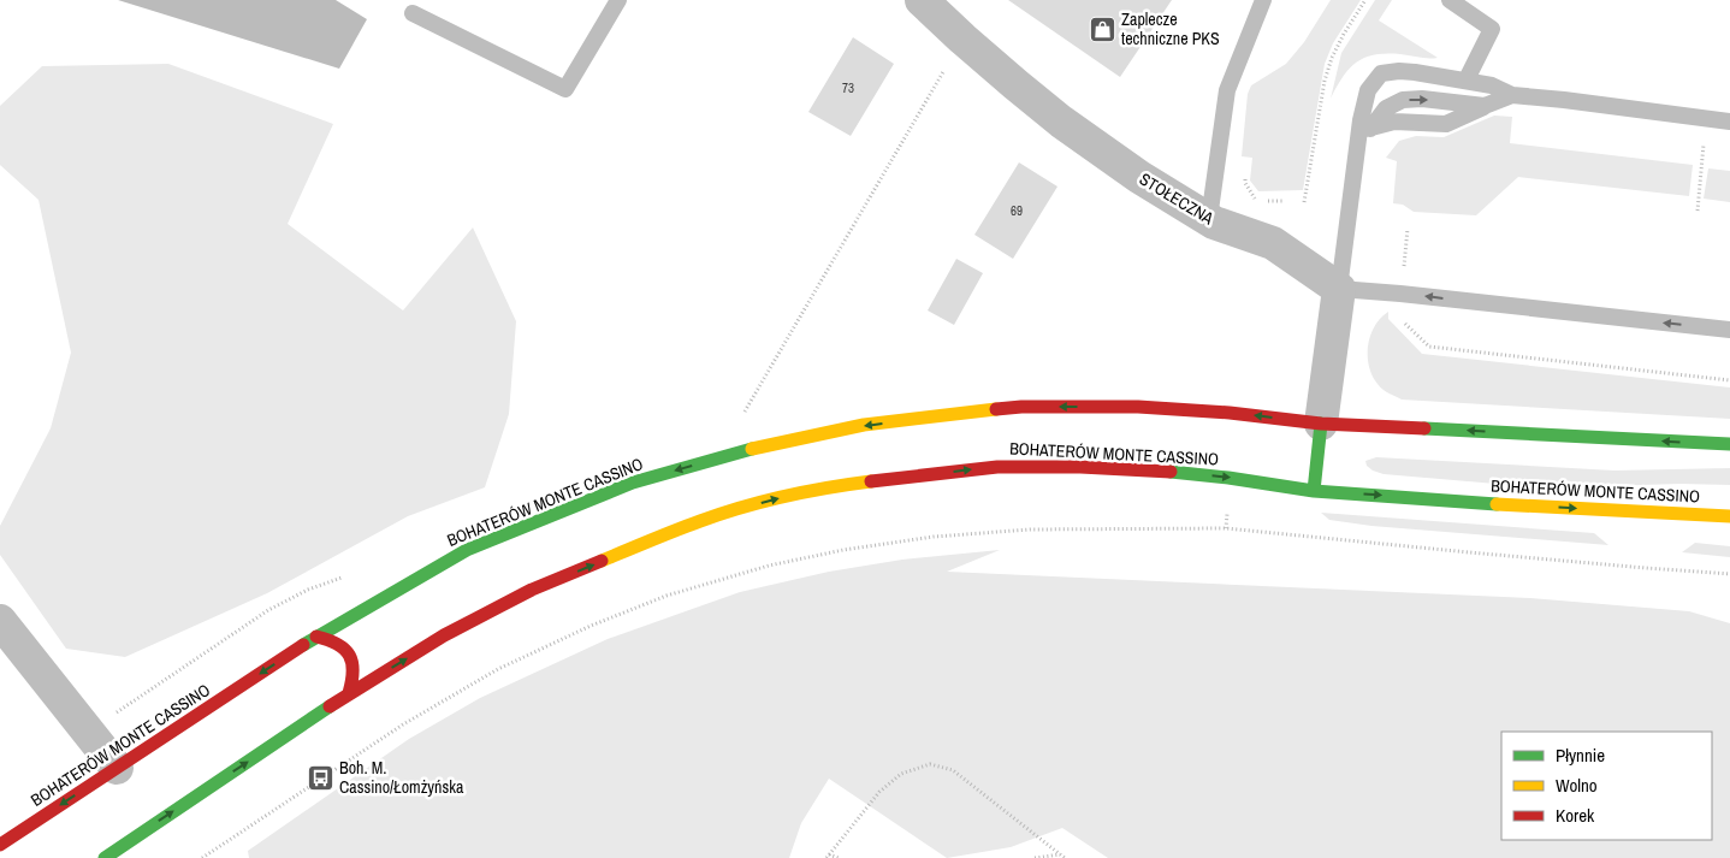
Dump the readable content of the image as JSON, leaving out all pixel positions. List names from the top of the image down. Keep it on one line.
{"streets":{"street":["STOŁECZNA","BOHATERÓW MONTE CASSINO"]},"places":{"shop":["Zaplecze techniczne PKS"],"bus stop":["Boh. M. Cassino/Łomżyńska"]},"house_numbers":["73","69"],"legend":["Płynnie","Wolno","Korek"]}
